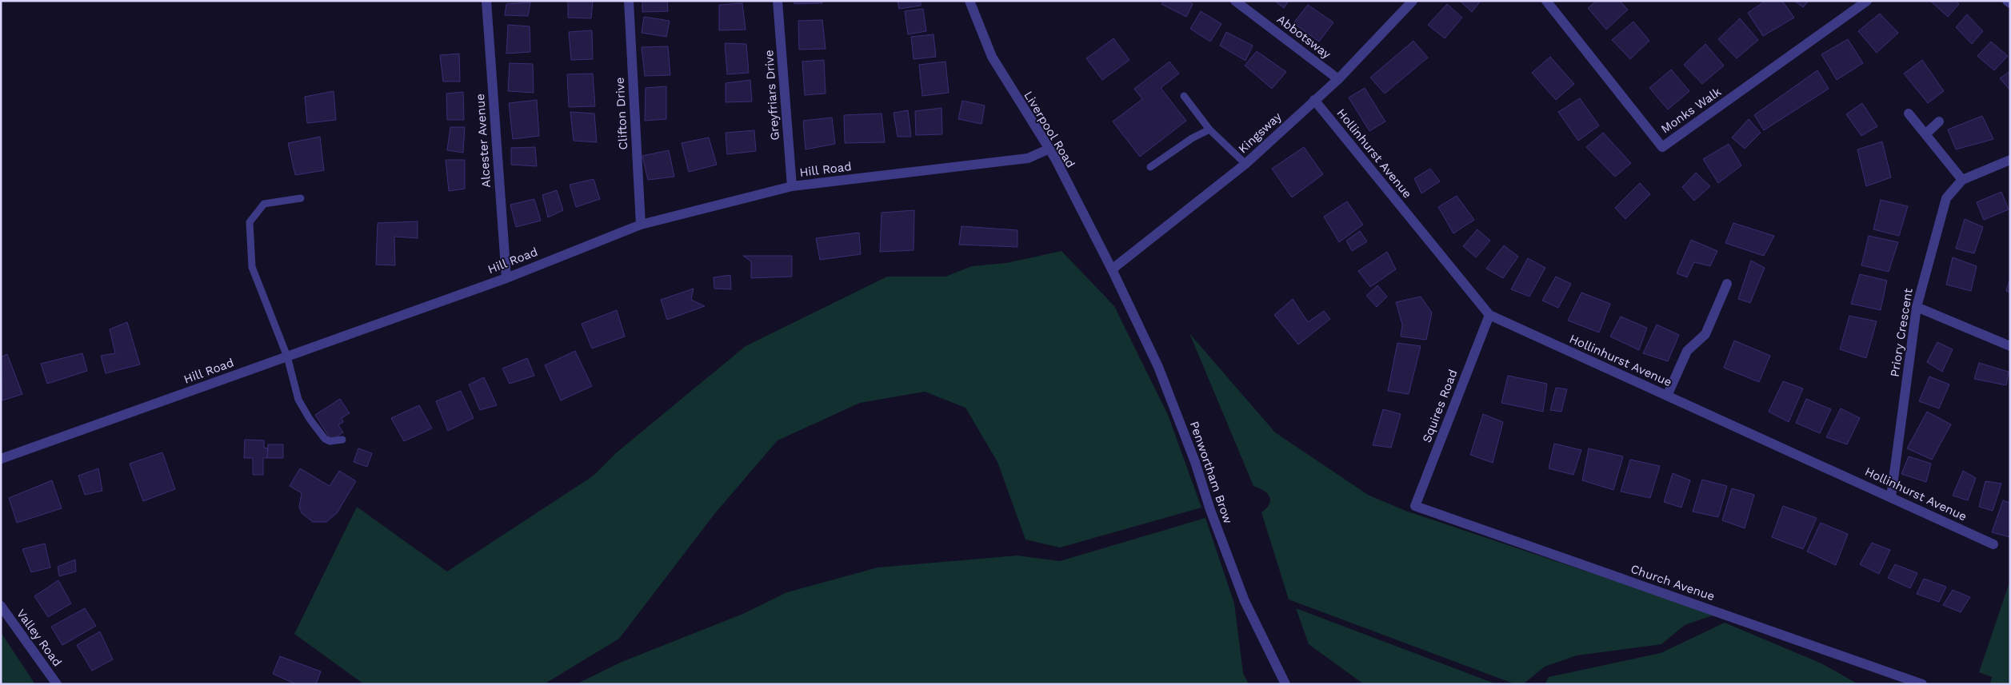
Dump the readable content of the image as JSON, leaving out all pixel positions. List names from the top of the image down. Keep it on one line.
{"streets":{"street":["Abbotsway","Greyfriars Drive","Monks Walk","Clifton Drive","Liverpool Road","Kingsway","Alcester Avenue","Hollinhurst Avenue","Hill Road","Priory Crescent","Squires Road","Penwortham Brow","Church Avenue","Valley Road"]},"crossings":[["Abbotsway","Kingsway"],["Greyfriars Drive","Hill Road"],["Clifton Drive","Hill Road"],["Liverpool Road","Kingsway"],["Liverpool Road","Hill Road"],["Liverpool Road","Penwortham Brow"],["Kingsway","Hollinhurst Avenue"],["Kingsway","Penwortham Brow"],["Alcester Avenue","Hill Road"],["Hollinhurst Avenue","Priory Crescent"],["Hollinhurst Avenue","Squires Road"],["Squires Road","Church Avenue"]]}
